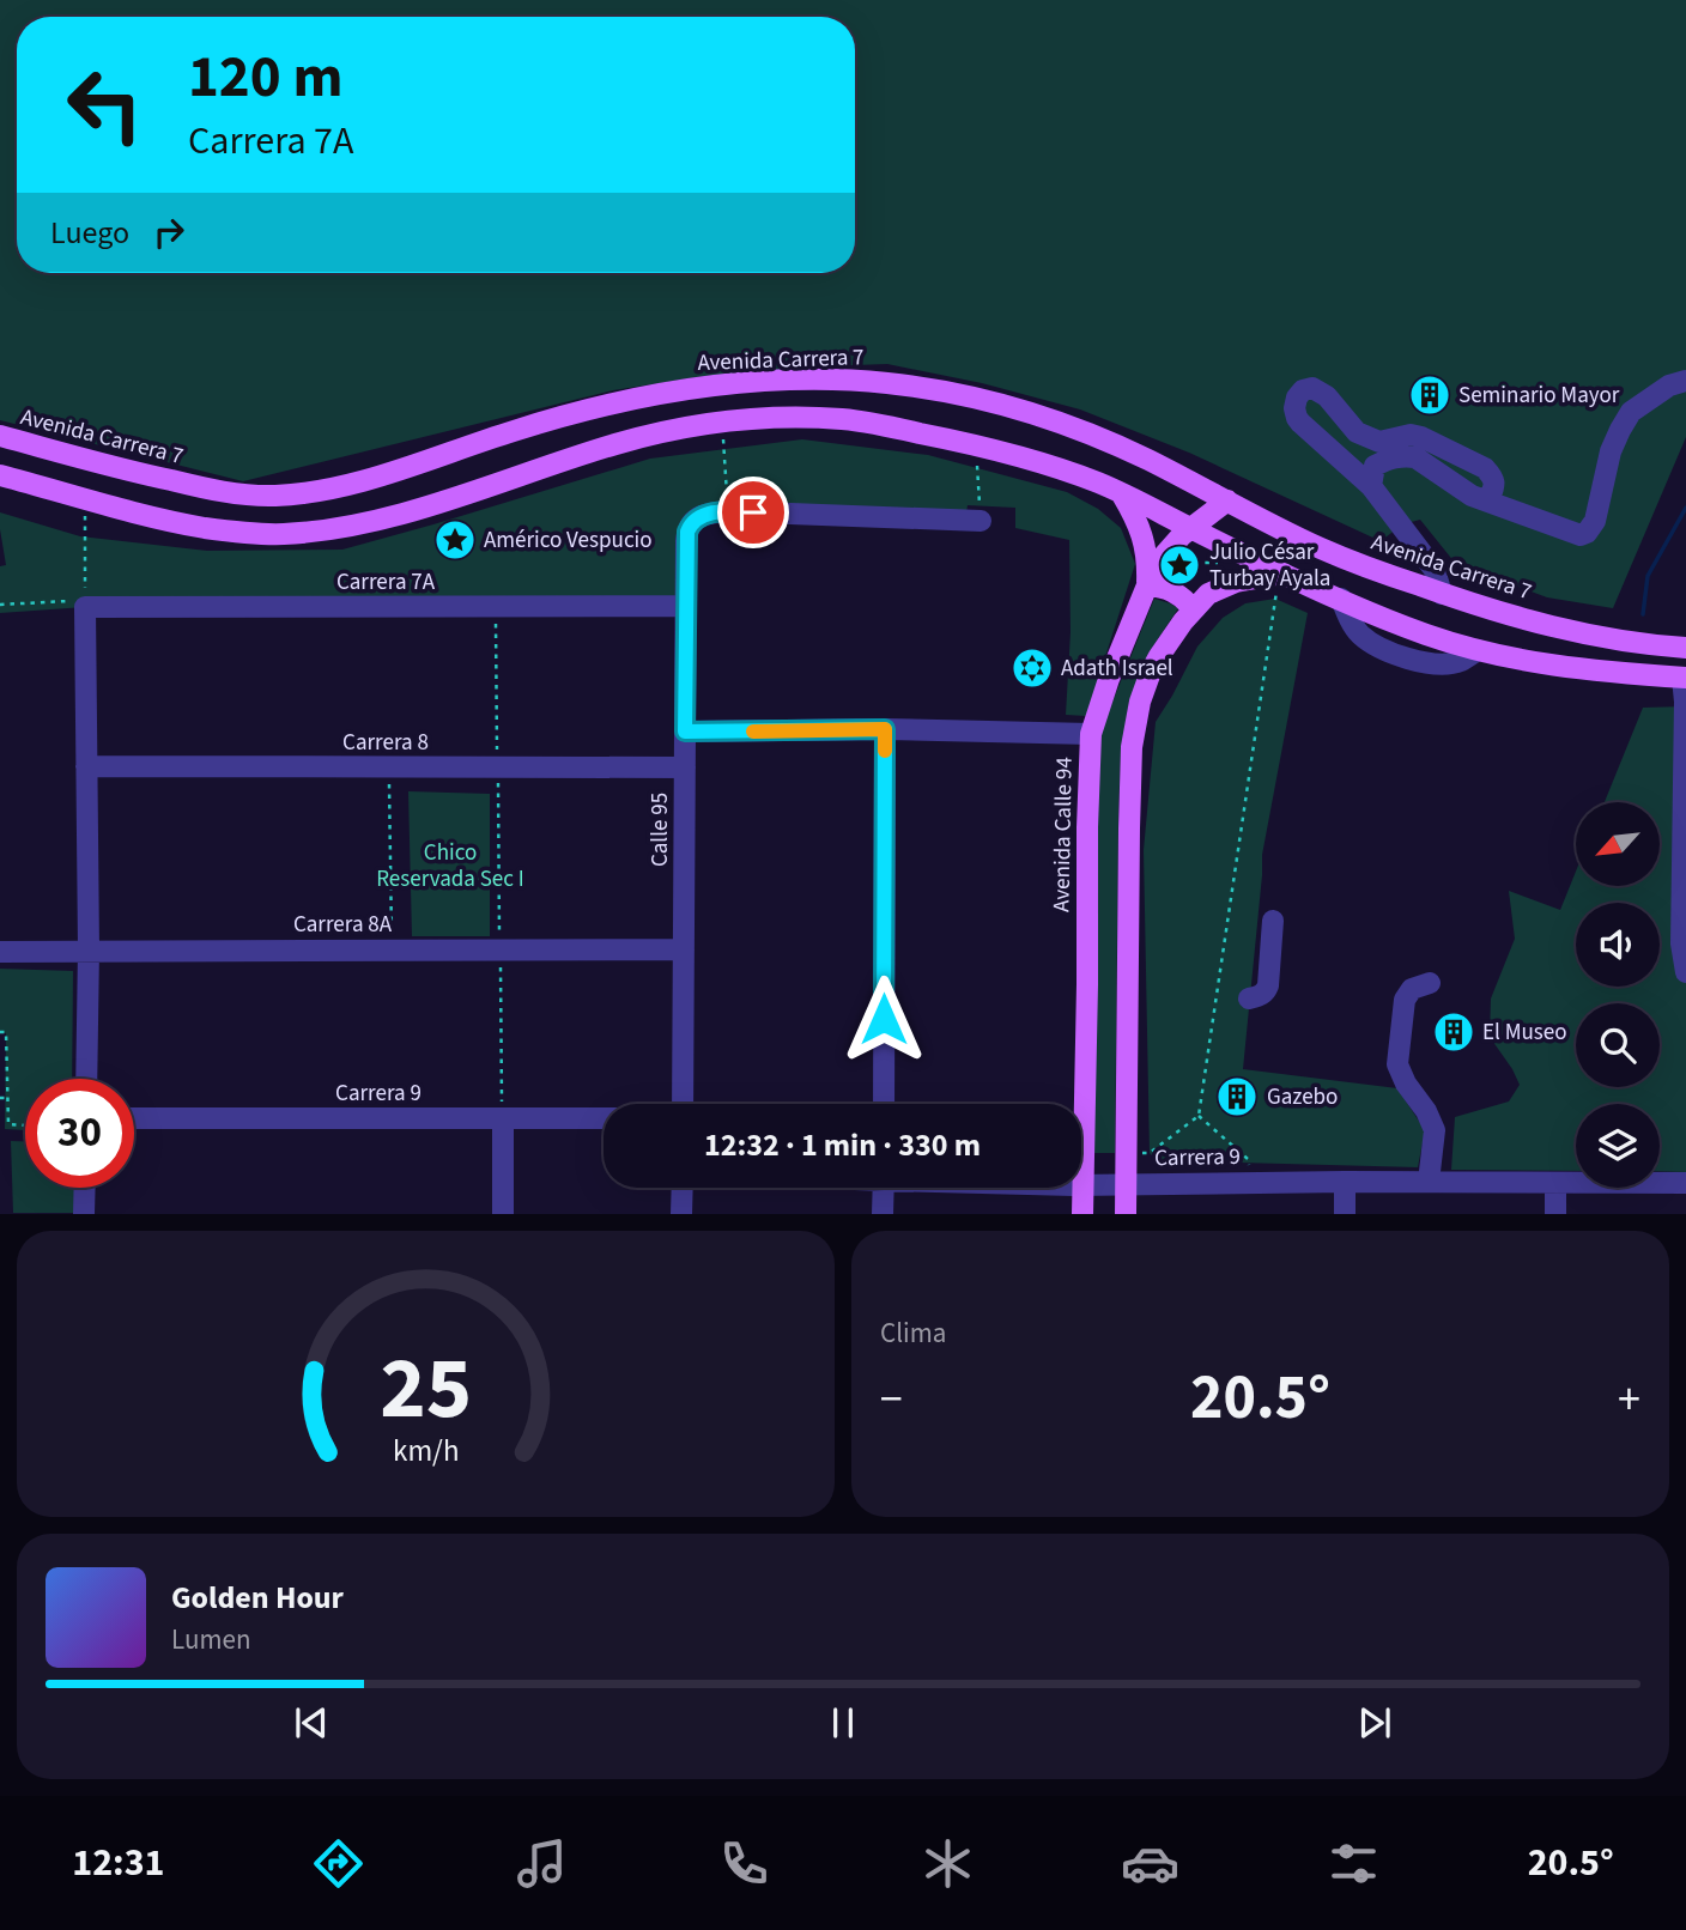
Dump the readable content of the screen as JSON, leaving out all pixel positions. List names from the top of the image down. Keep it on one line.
{"streets":{"main road":["Avenida Carrera 7","Avenida Calle 94"],"street":["Carrera 7A","Carrera 8","Calle 95","Carrera 8A","Carrera 9"]},"crossings":[["Avenida Carrera 7","Avenida Calle 94"],["Carrera 7A","Calle 95"],["Carrera 8","Calle 95"],["Calle 95","Carrera 8A"],["Avenida Calle 94","Carrera 9"]],"parks":["Chico Reservada Sec I"],"places":{"building":["Seminario Mayor","El Museo","Gazebo"],"place":["Américo Vespucio","Julio César Turbay Ayala"],"synagogue":["Adath Israel"]},"north":"bottom left","page":{"turn":["120 m","Carrera 7A"],"then":"Luego","limit":"30","trip":"12:32 · 1 min · 330 m","tile":"Clima","heat":["−","20.5°","+"],"song":["Golden Hour","Lumen"],"tabs":["12:31","20.5°"],"gauge":["25","km/h"]}}
